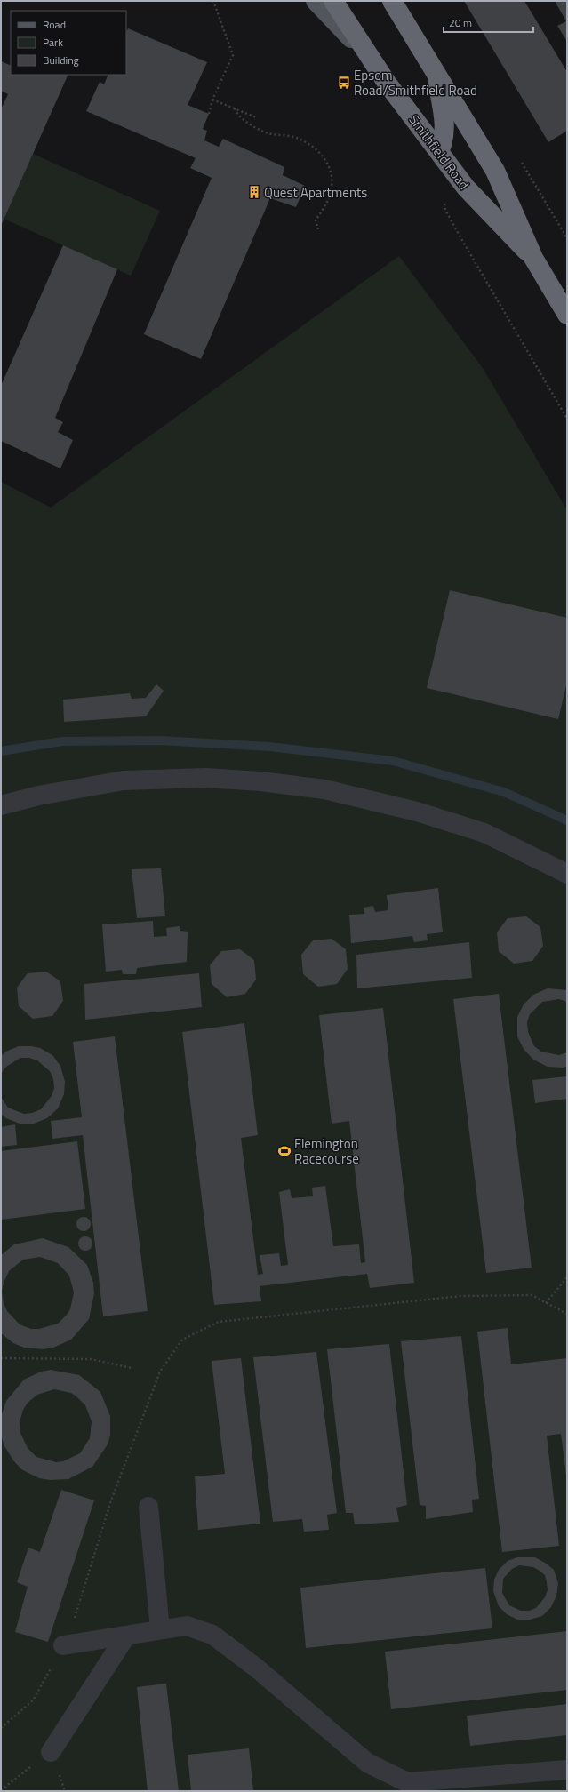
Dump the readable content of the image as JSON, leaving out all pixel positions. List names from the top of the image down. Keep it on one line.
{"streets":{"highway":["Smithfield Road"]},"places":{"bus stop":["Epsom Road/Smithfield Road"],"building":["Quest Apartments"],"sports":["Flemington Racecourse"]},"legend":["Road","Park","Building"],"scale_bar":"20 m"}
